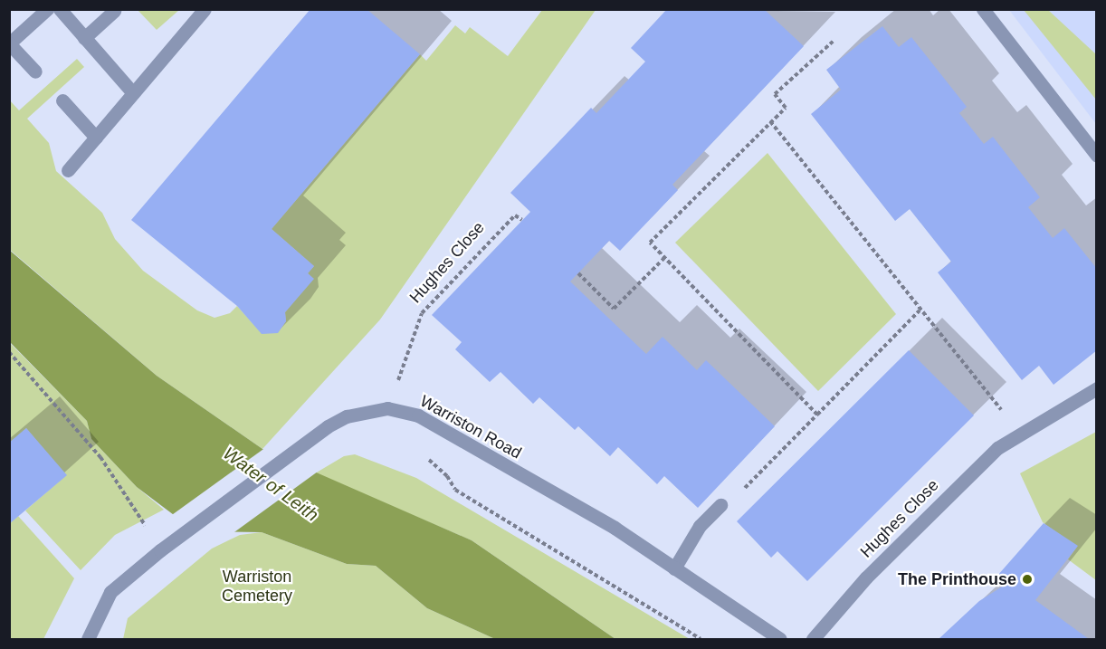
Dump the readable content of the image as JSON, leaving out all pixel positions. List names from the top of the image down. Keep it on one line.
{"streets":{"street":["Hughes Close","Warriston Road"]},"crossings":[["Hughes Close","Warriston Road"]],"water":["Water of Leith"],"parks":["Warriston Cemetery"],"places":["The Printhouse"]}
